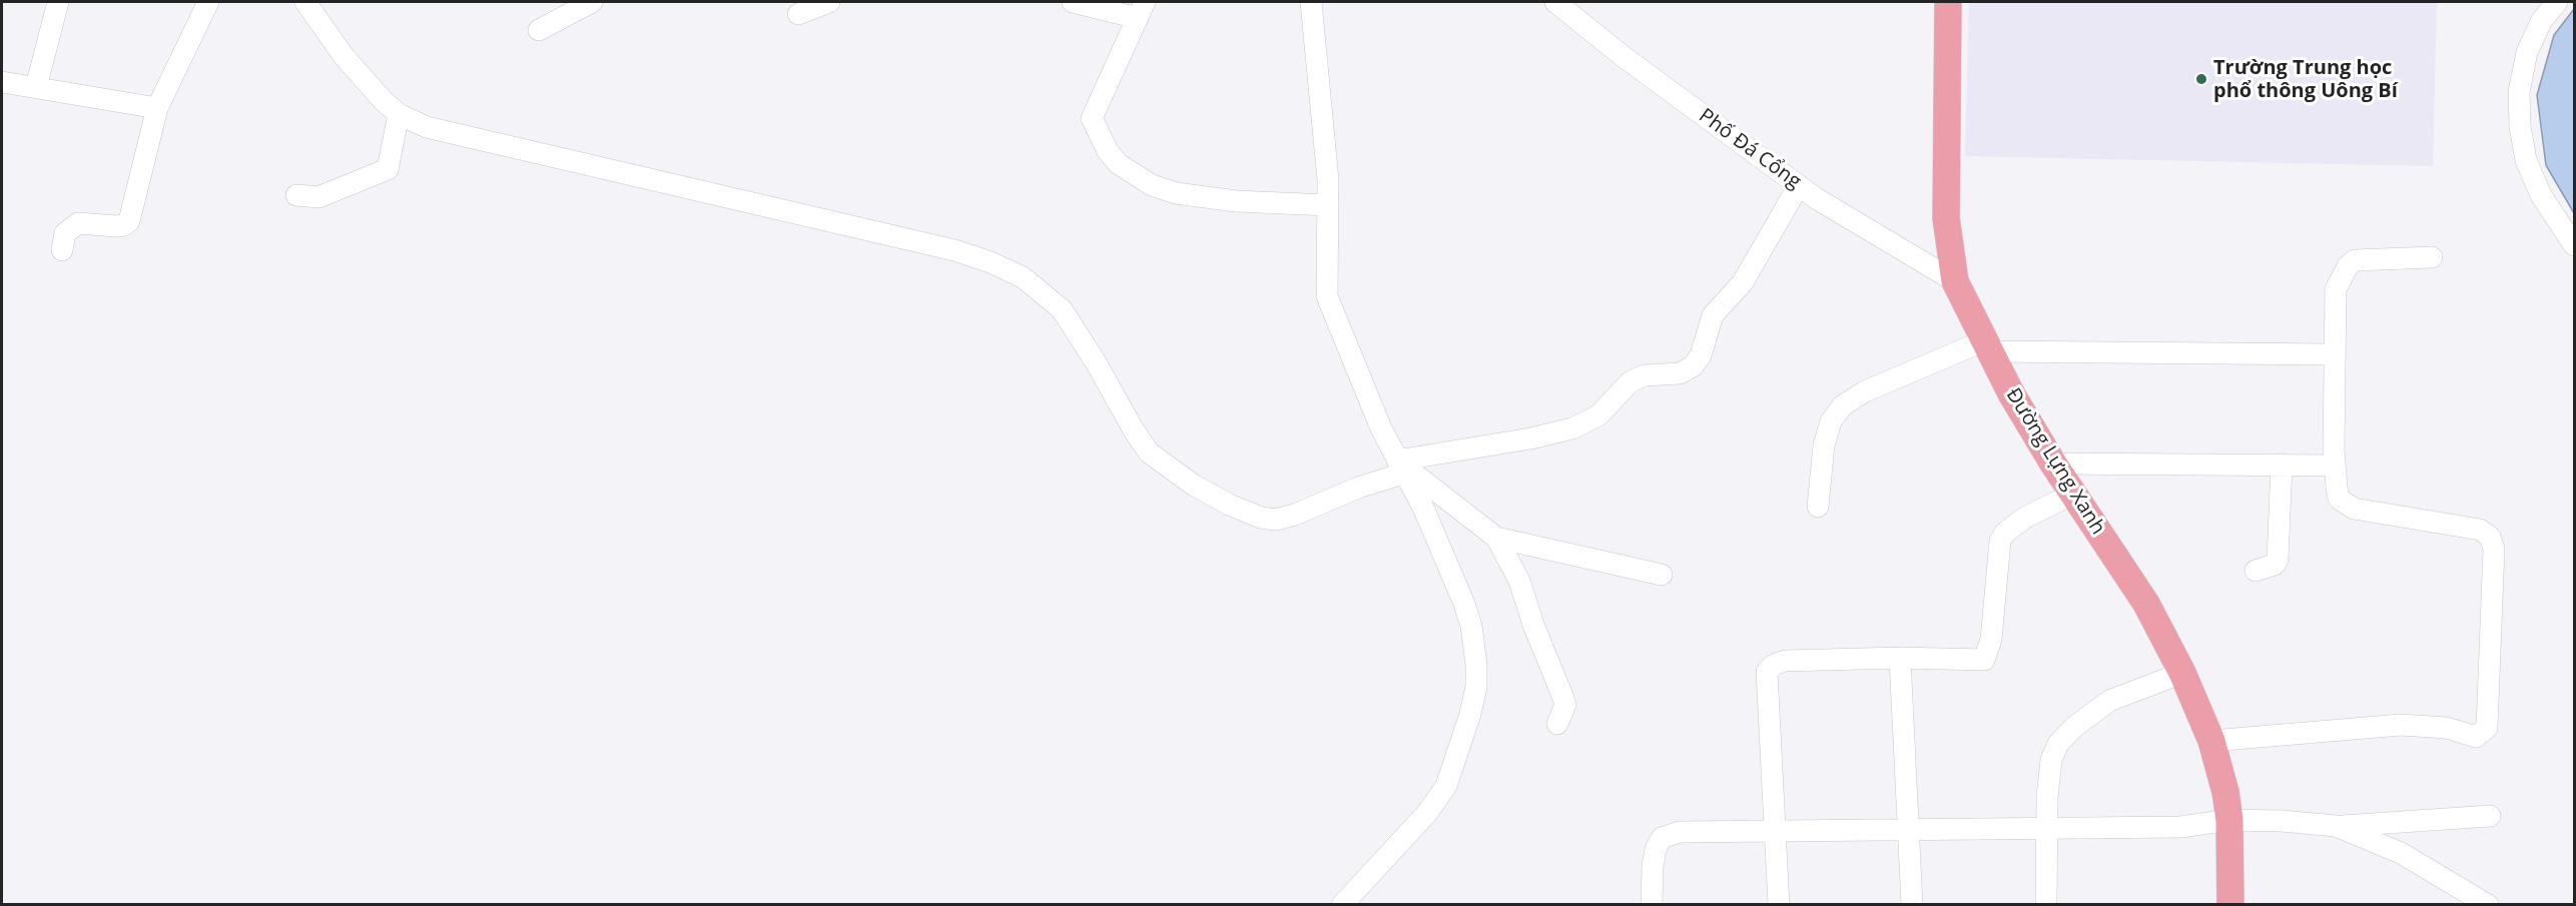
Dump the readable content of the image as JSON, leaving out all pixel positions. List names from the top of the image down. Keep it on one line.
{"streets":{"main road":["Đường Lựng Xanh"],"street":["Phố Đá Cổng"]},"crossings":[["Phố Đá Cổng","Đường Lựng Xanh"]],"places":["Trường Trung học phổ thông Uông Bí"]}
